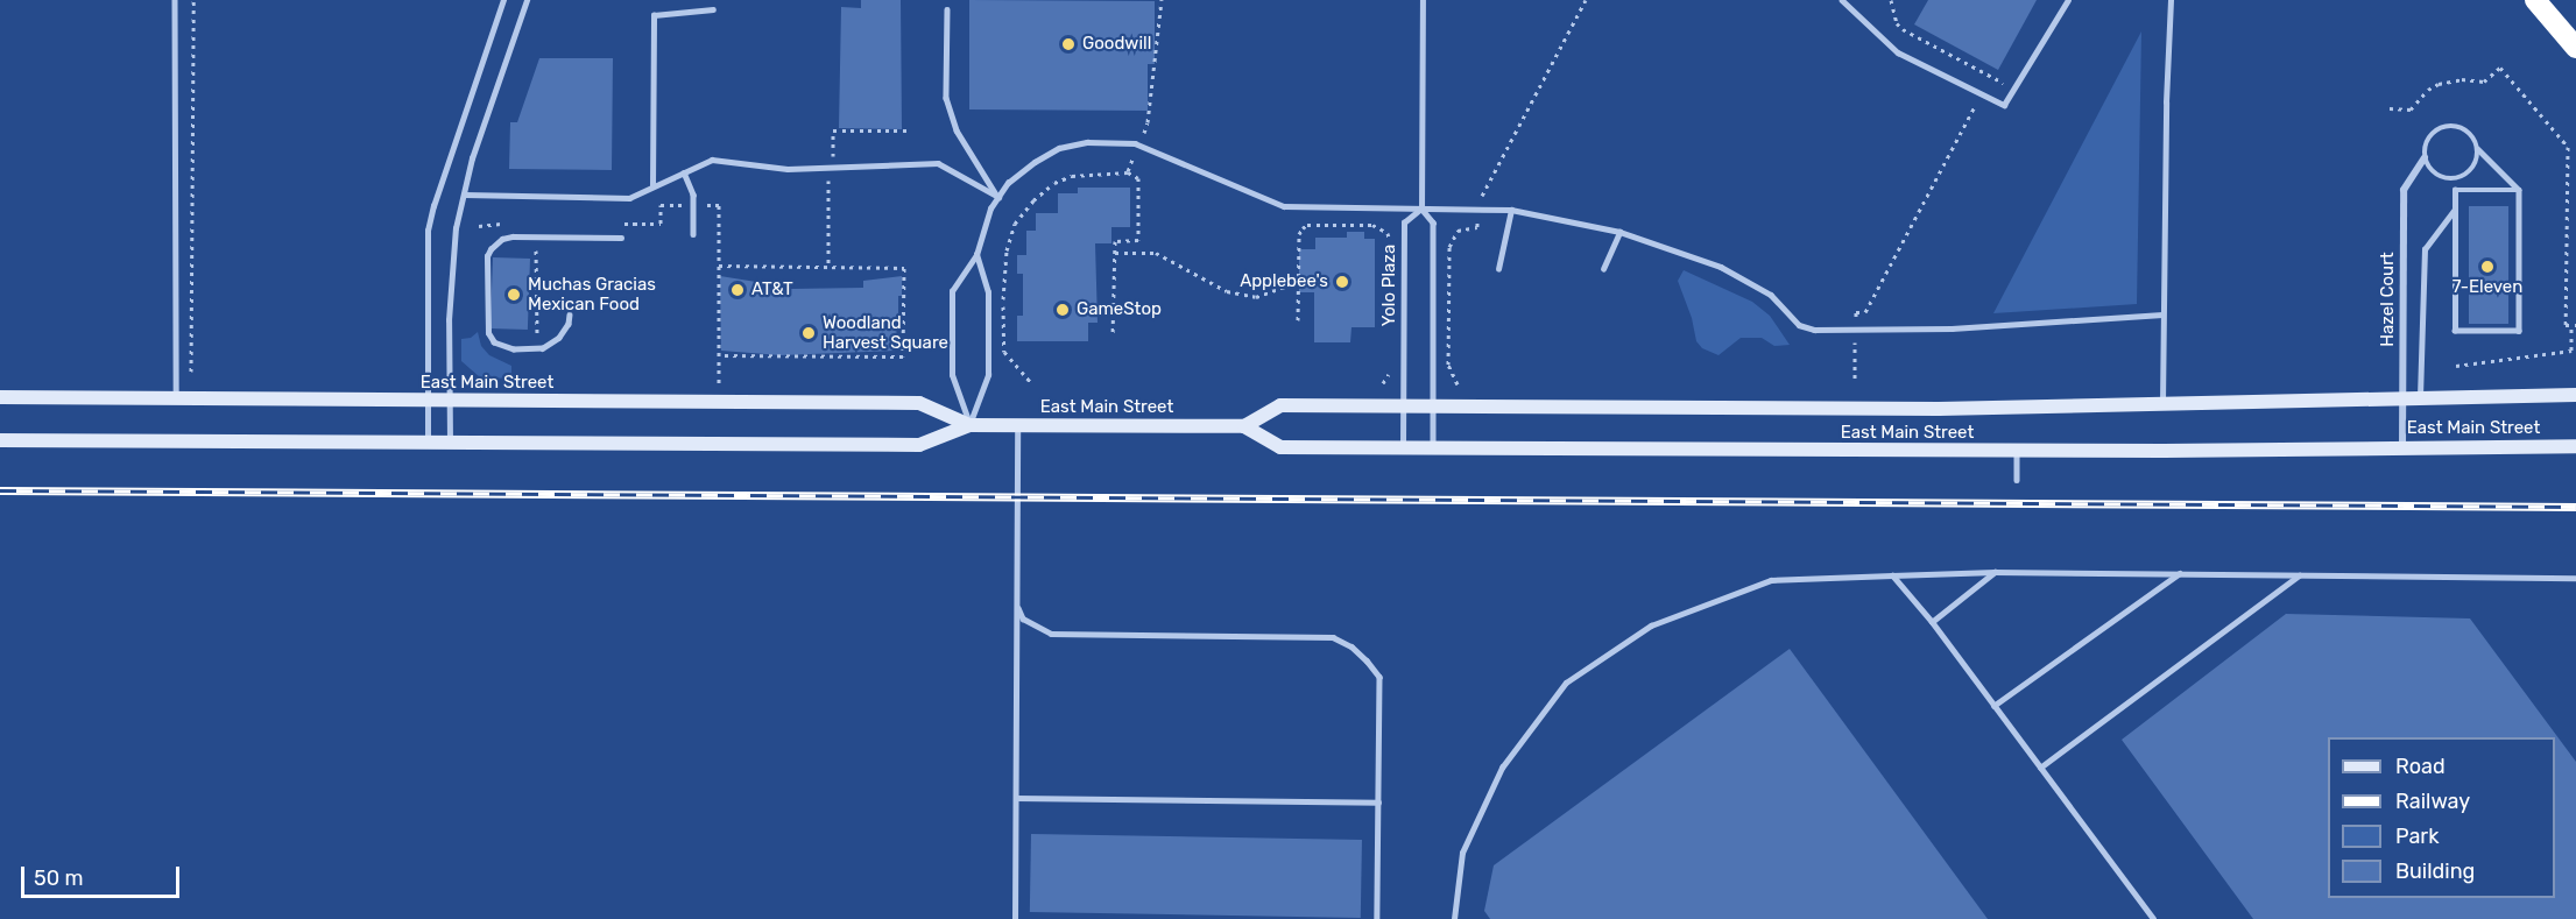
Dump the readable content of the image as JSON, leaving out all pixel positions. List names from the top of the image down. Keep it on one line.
{"streets":{"main road":["East Main Street"],"street":["Hazel Court"],"lane":["Yolo Plaza"]},"crossings":[["Yolo Plaza","East Main Street"],["Hazel Court","East Main Street"]],"places":["Goodwill","7-Eleven","Applebee's","AT&T","Muchas Gracias Mexican Food","GameStop","Woodland Harvest Square"],"legend":["Road","Railway","Park","Building"],"scale_bar":"50 m"}
